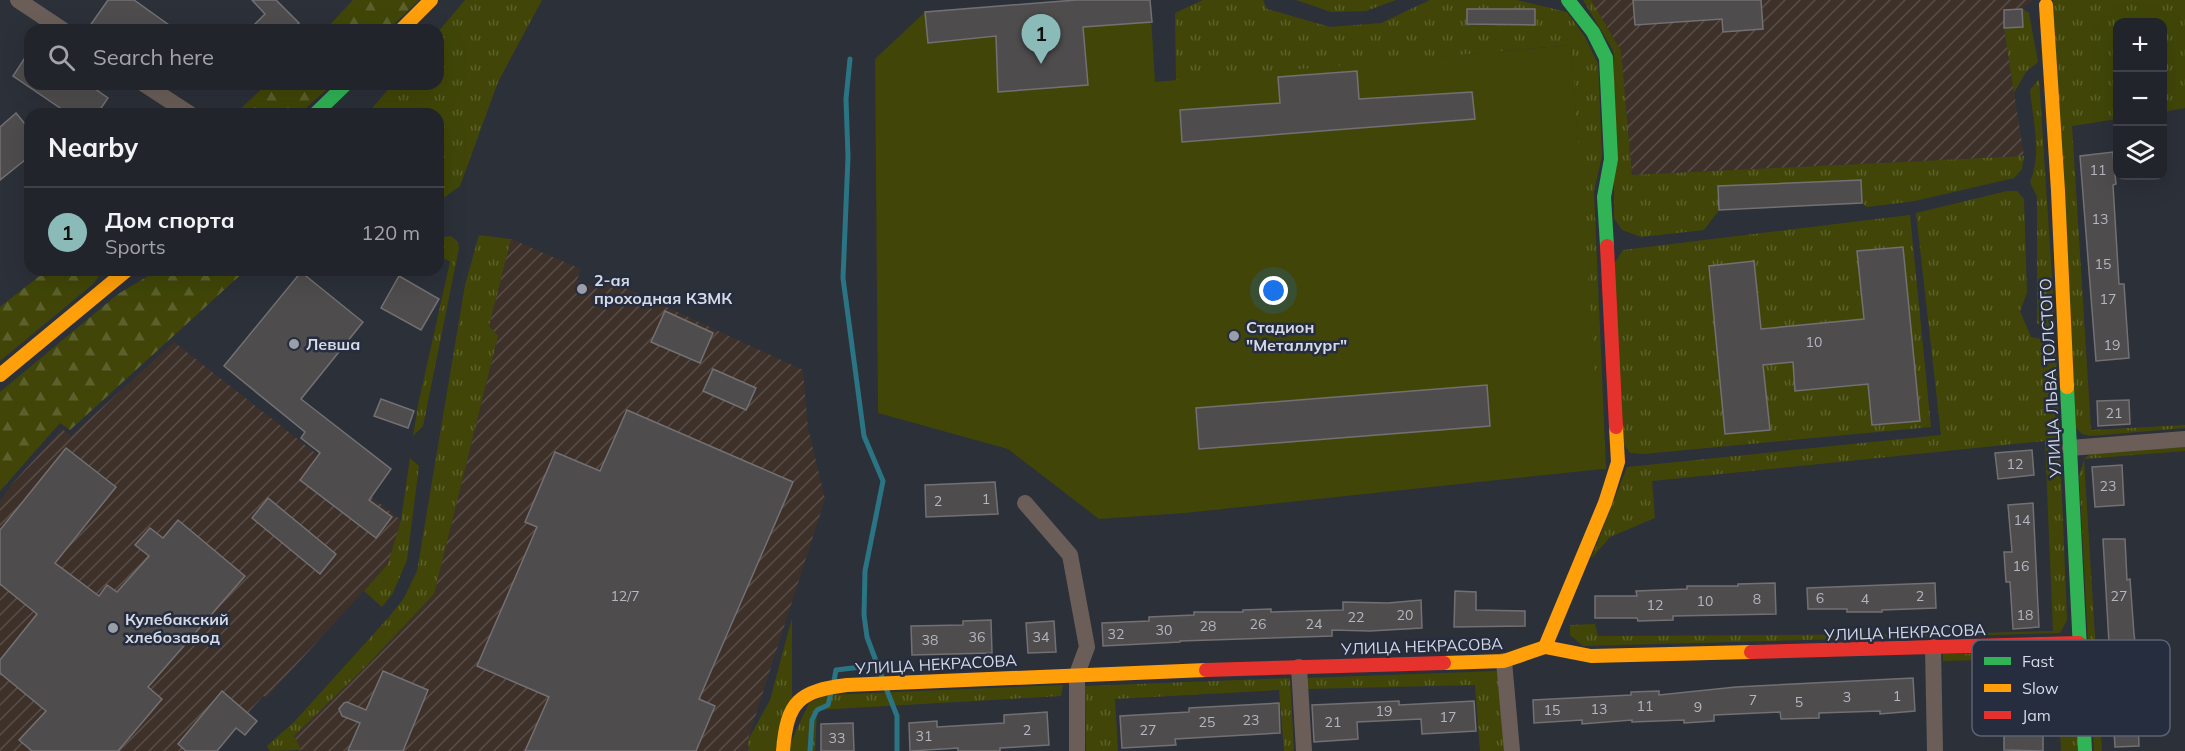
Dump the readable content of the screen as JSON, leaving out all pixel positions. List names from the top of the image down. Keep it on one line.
{"streets":{"street":["УЛИЦА ЛЬВА ТОЛСТОГО","УЛИЦА НЕКРАСОВА"]},"places":["2-ая проходная КЗМК","Стадион \"Металлург\"","Левша","Кулебакский хлебозавод"],"house_numbers":["11","13","15","17","10","19","21","12","23","1","2","14","16","12/7","2","27","6","8","4","10","12","20","18","22","26","24","28","30","32","36","34","38","1","3","7","5","11","9","13","15","19","17","23","25","21","2","27","31","33"],"legend":["Fast","Slow","Jam"],"page":{"pins":"1","map_buttons":["+","−"],"search":"Search here","heading":"Nearby","list":[{"mark":"1","name":"Дом спорта","note":"Sports","value":"120 m"}]}}
